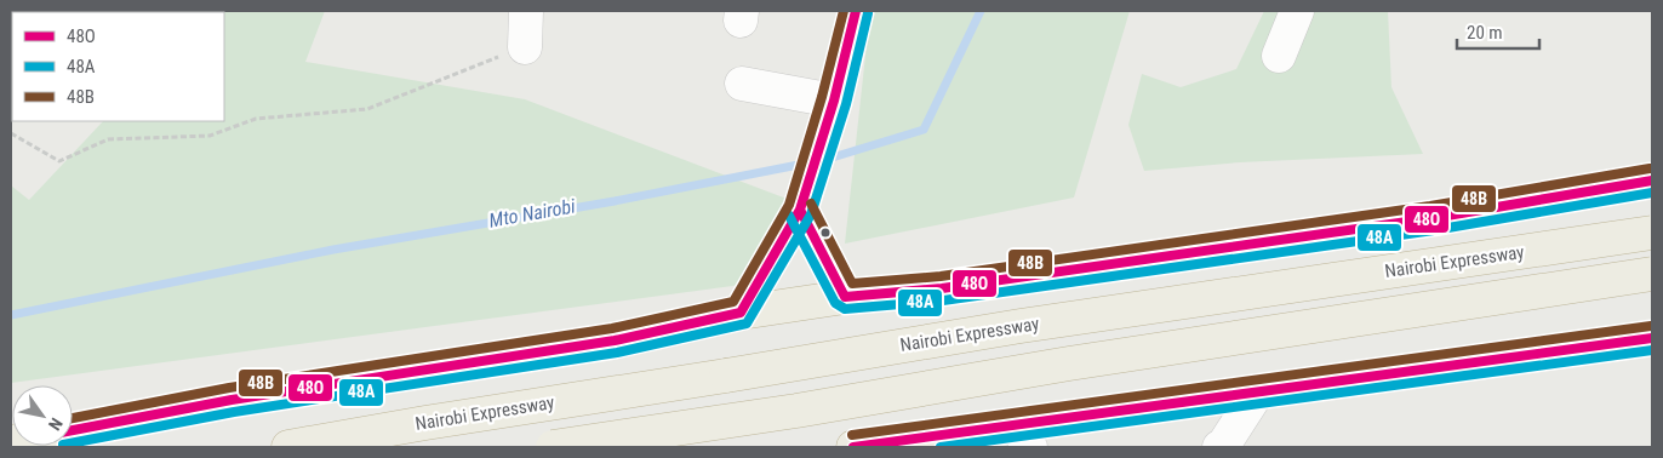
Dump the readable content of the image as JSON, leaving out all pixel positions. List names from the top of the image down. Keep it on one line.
{"streets":{"highway":["Nairobi Expressway"]},"water":["Mto Nairobi"],"lines":["transit line 48O","transit line 48B","transit line 48A"],"legend":["48O","48A","48B"],"scale_bar":"20 m","north":"bottom right"}
